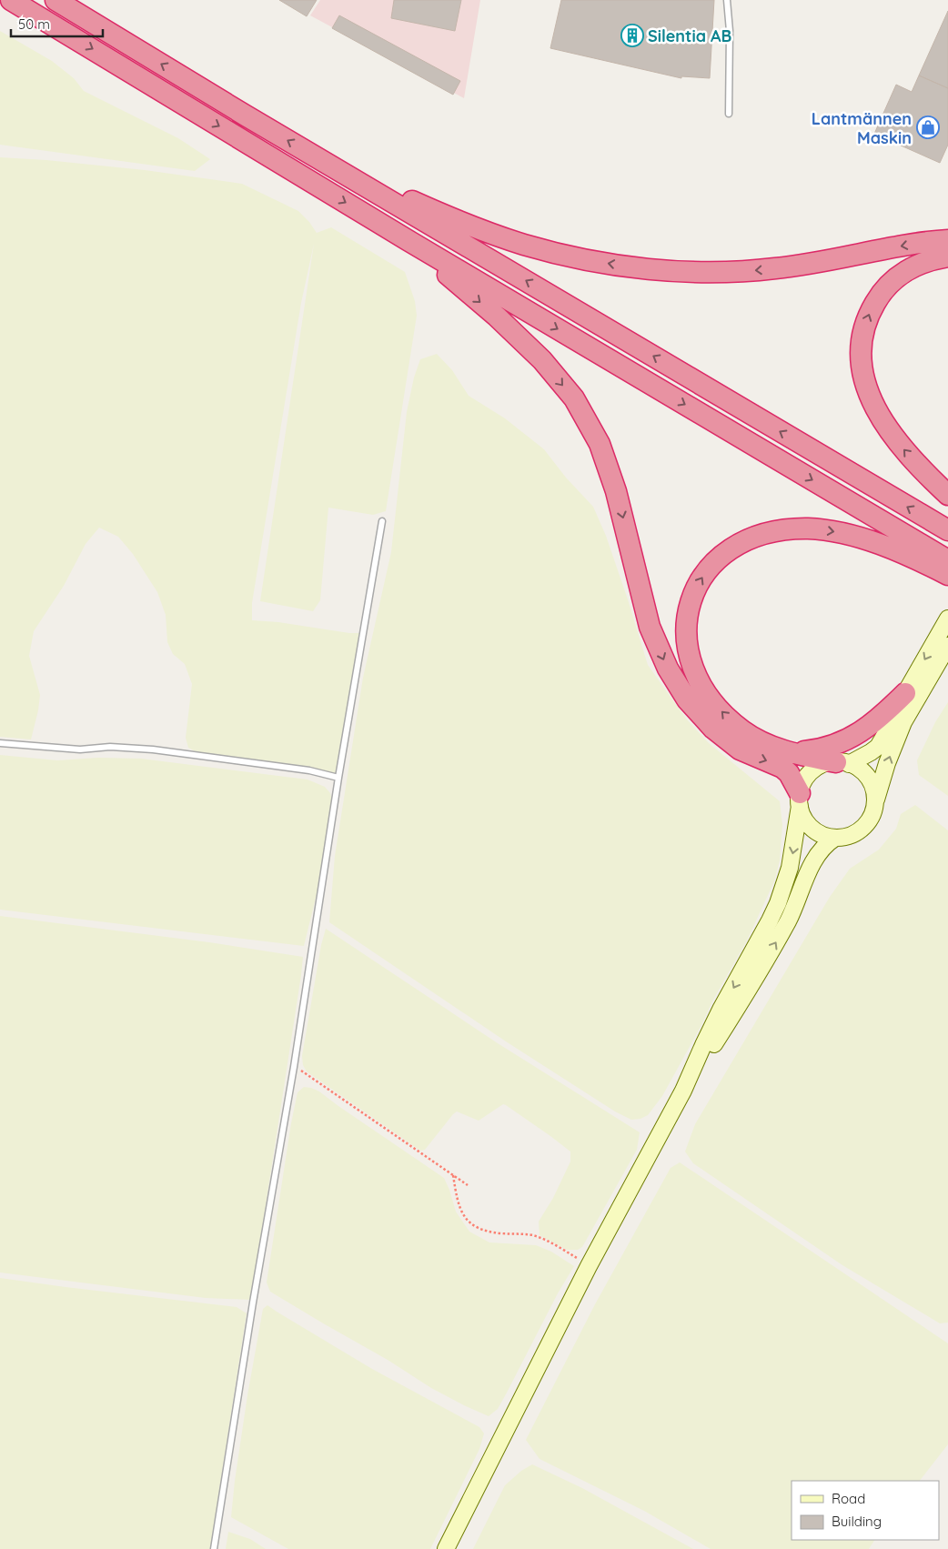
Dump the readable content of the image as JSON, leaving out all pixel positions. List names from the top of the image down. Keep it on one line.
{"places":{"building":["Silentia AB"],"shop":["Lantmännen Maskin"]},"legend":["Road","Building"],"scale_bar":"50 m"}
